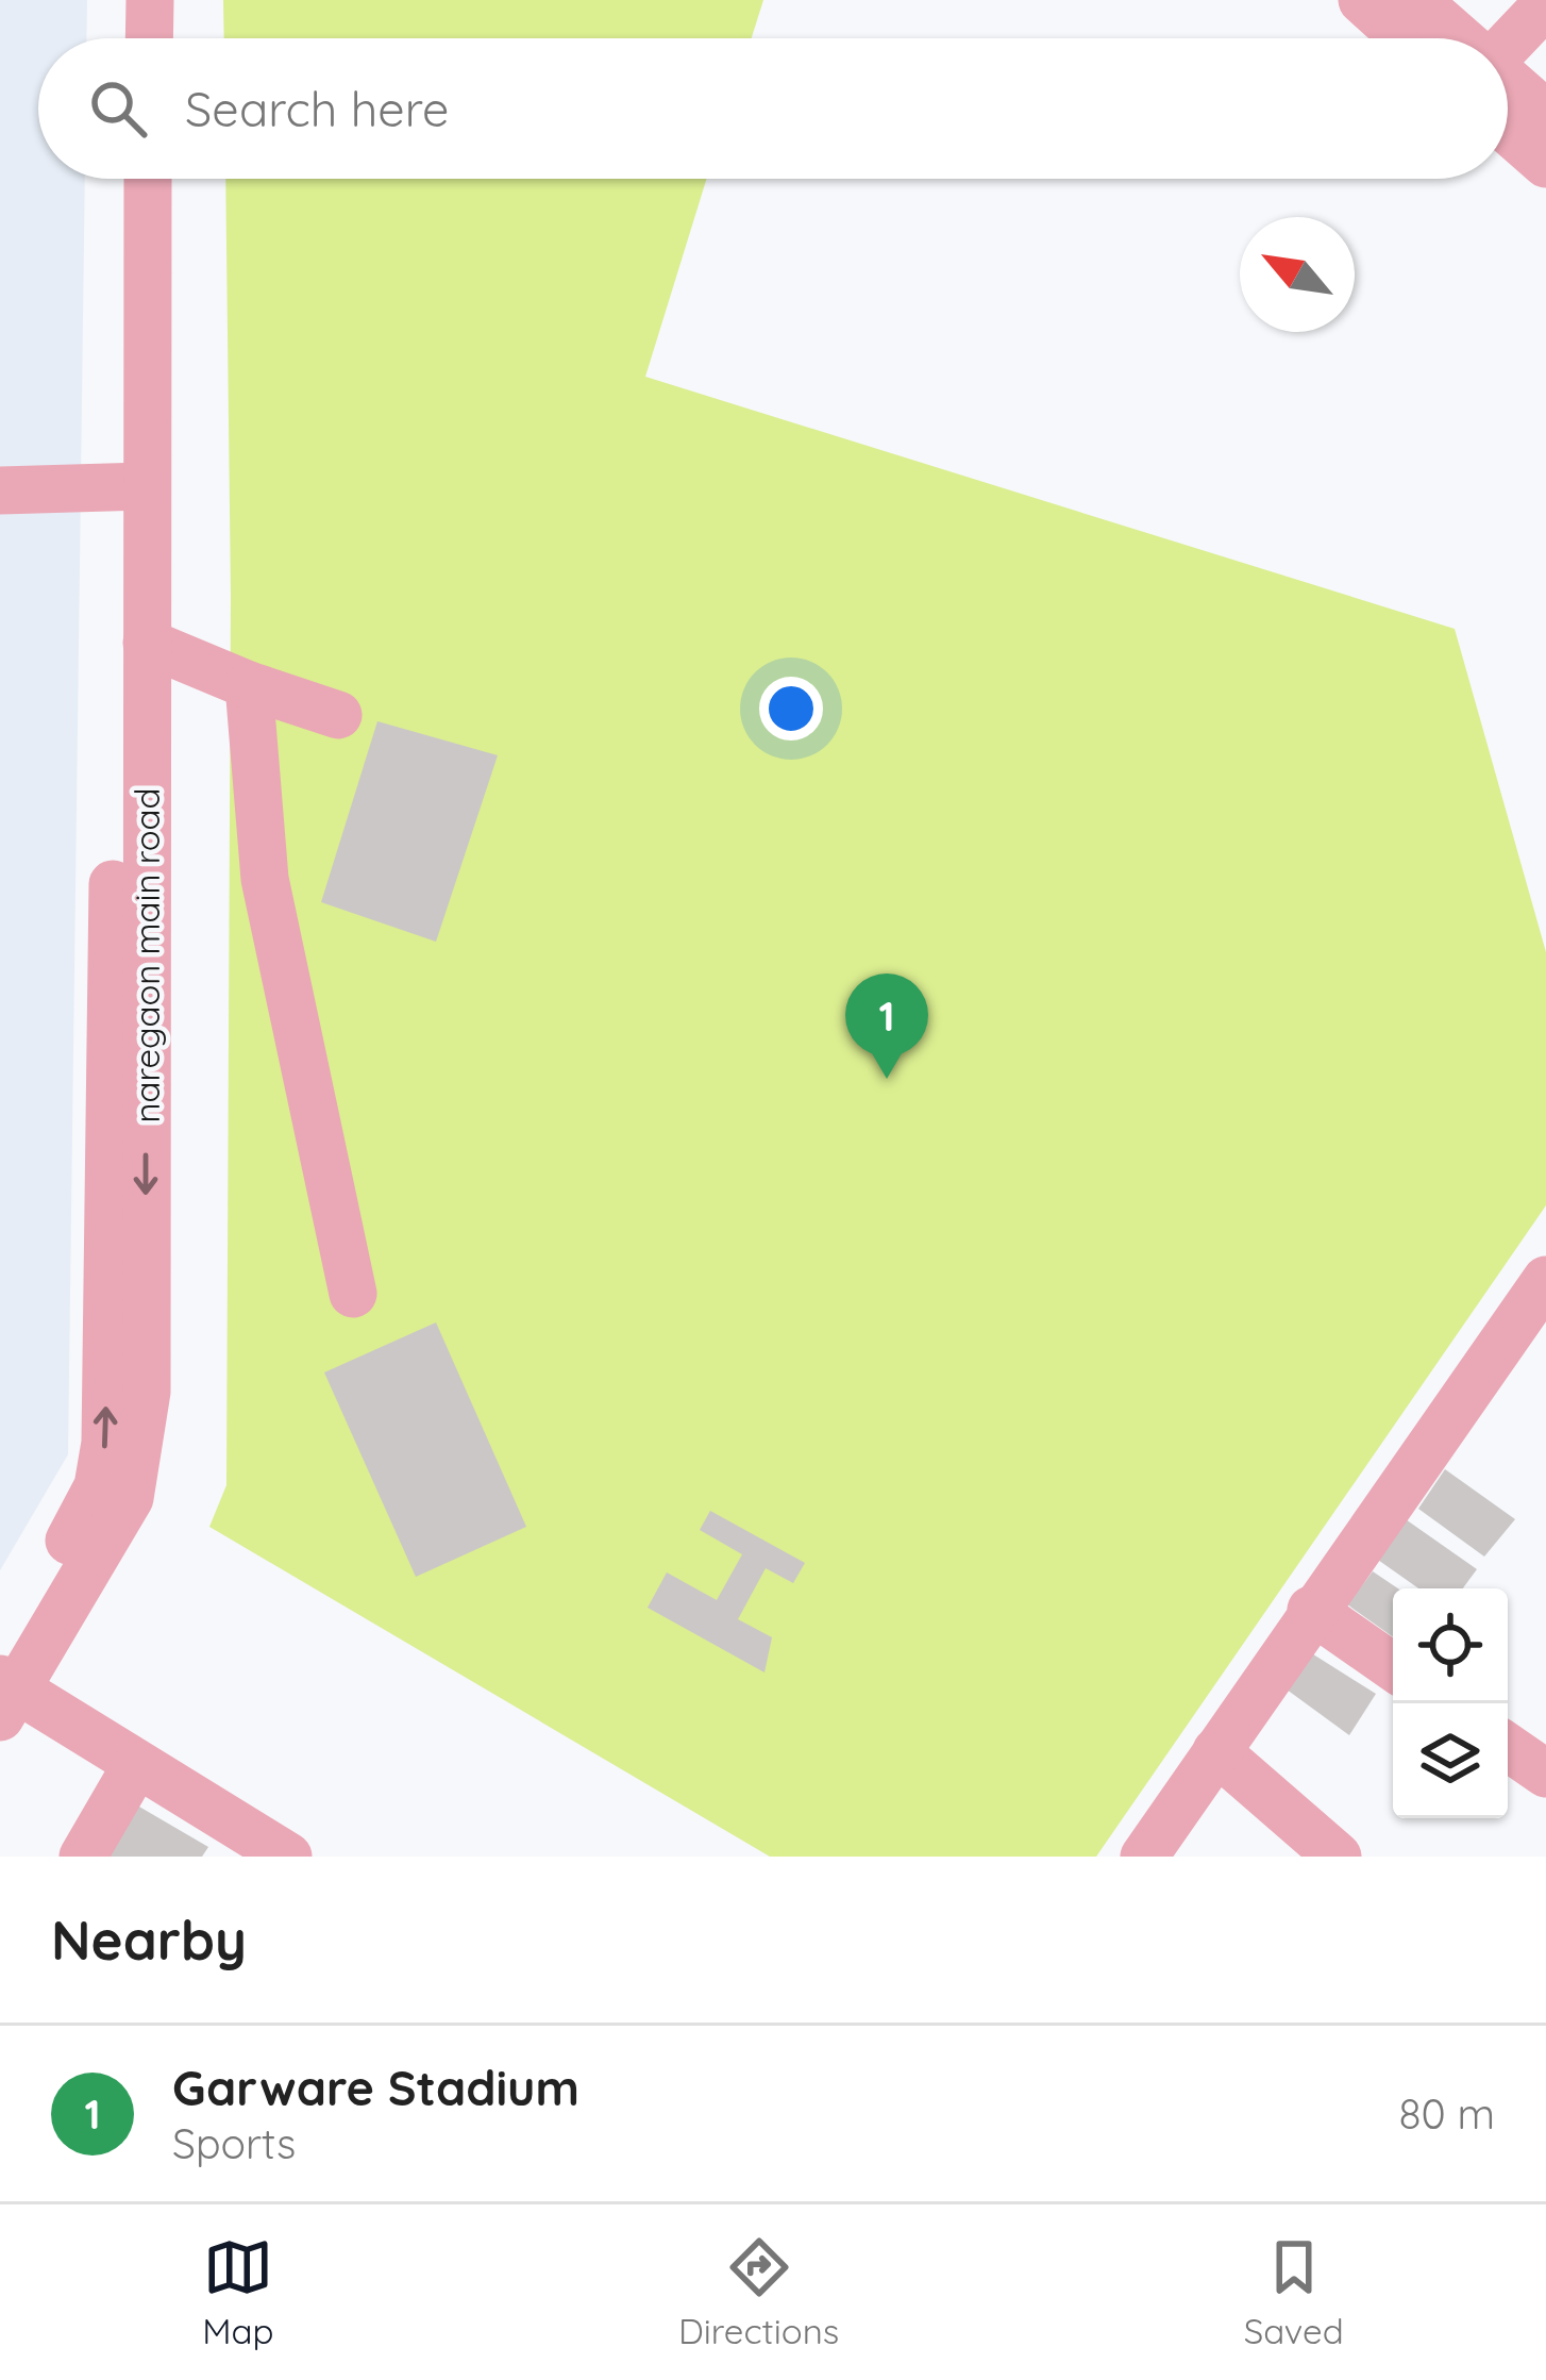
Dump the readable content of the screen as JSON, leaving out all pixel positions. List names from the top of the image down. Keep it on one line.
{"streets":{"street":["naregaon main road"]},"north":"top left","page":{"search":"Search here","pins":"1","heading":"Nearby","list":[{"mark":"1","name":"Garware Stadium","note":"Sports","value":"80 m"}],"nav":["Map","Directions","Saved"]}}
